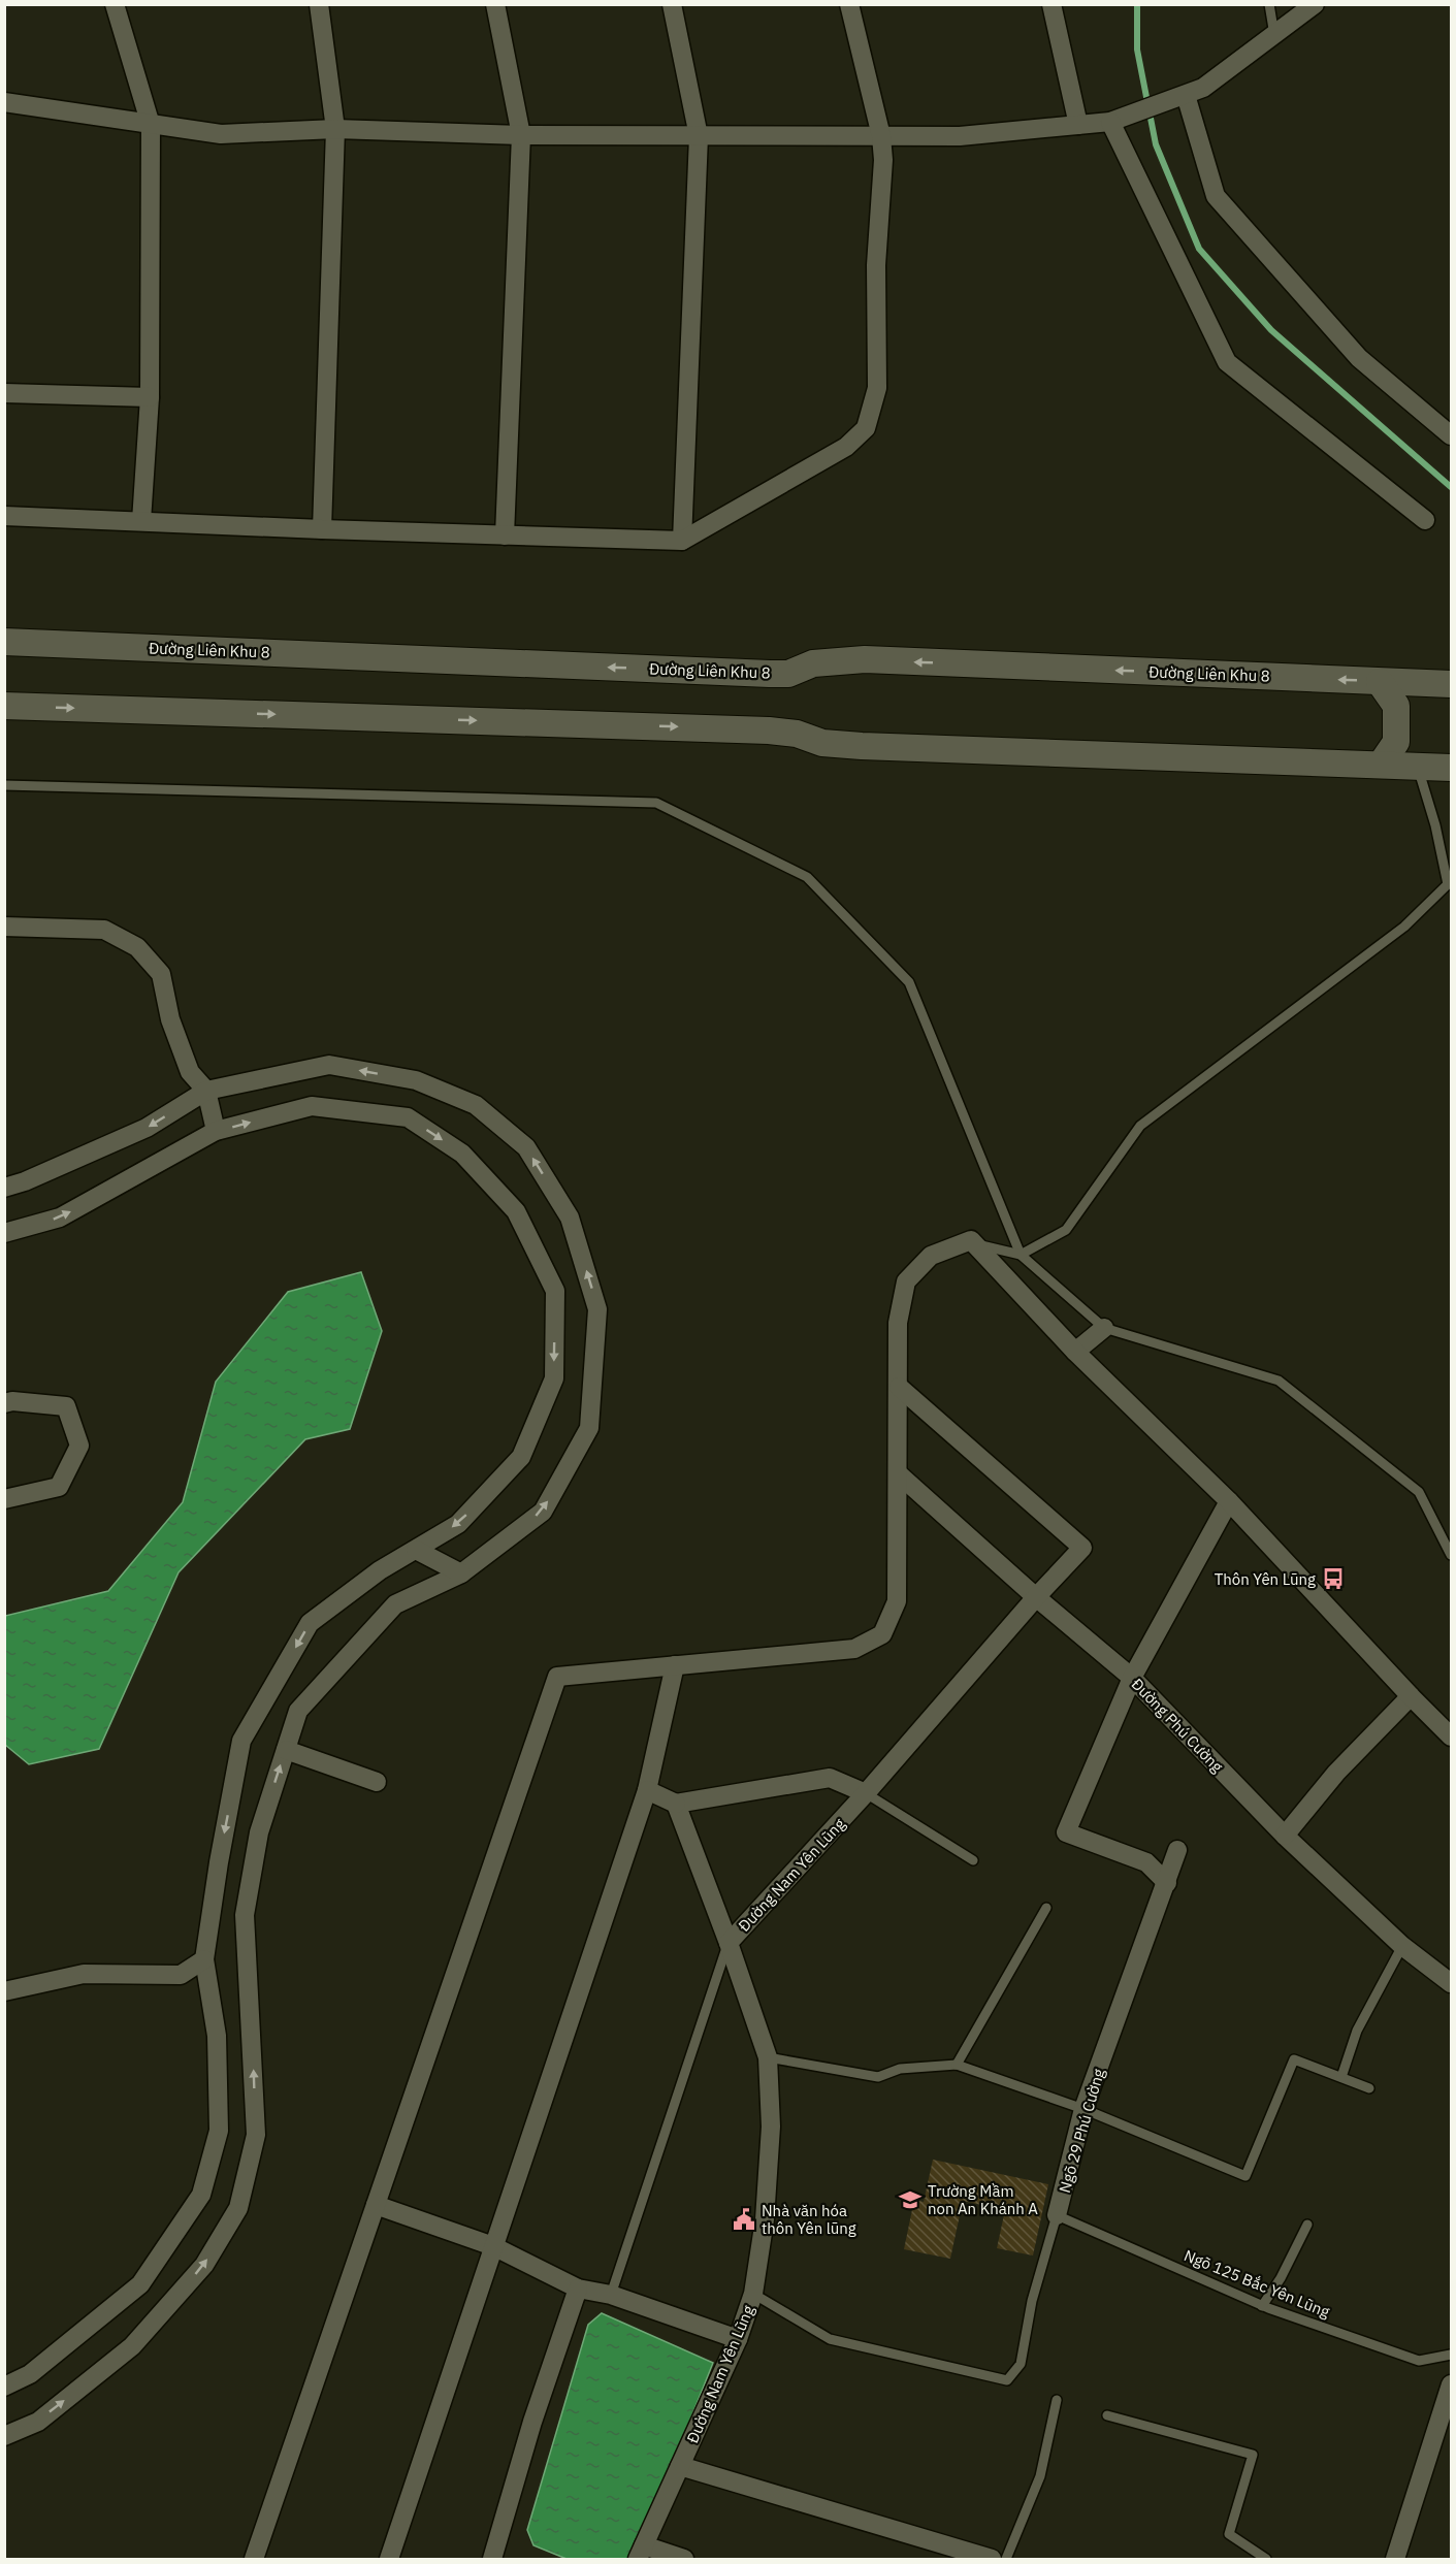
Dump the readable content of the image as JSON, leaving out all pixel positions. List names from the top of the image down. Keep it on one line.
{"streets":{"street":["Đường Liên Khu 8","Đường Phú Cường","Đường Nam Yên Lũng","Ngõ 29 Phú Cường"],"lane":["Ngõ 125 Bắc Yên Lũng"]},"crossings":[["Đường Phú Cường","Đường Nam Yên Lũng"],["Đường Nam Yên Lũng","Ngõ 29 Phú Cường"],["Ngõ 29 Phú Cường","Ngõ 125 Bắc Yên Lũng"]],"places":{"bus stop":["Thôn Yên Lũng"],"school or university":["Trường Mầm non An Khánh A"],"public building":["Nhà văn hóa thôn Yên lũng"]}}
